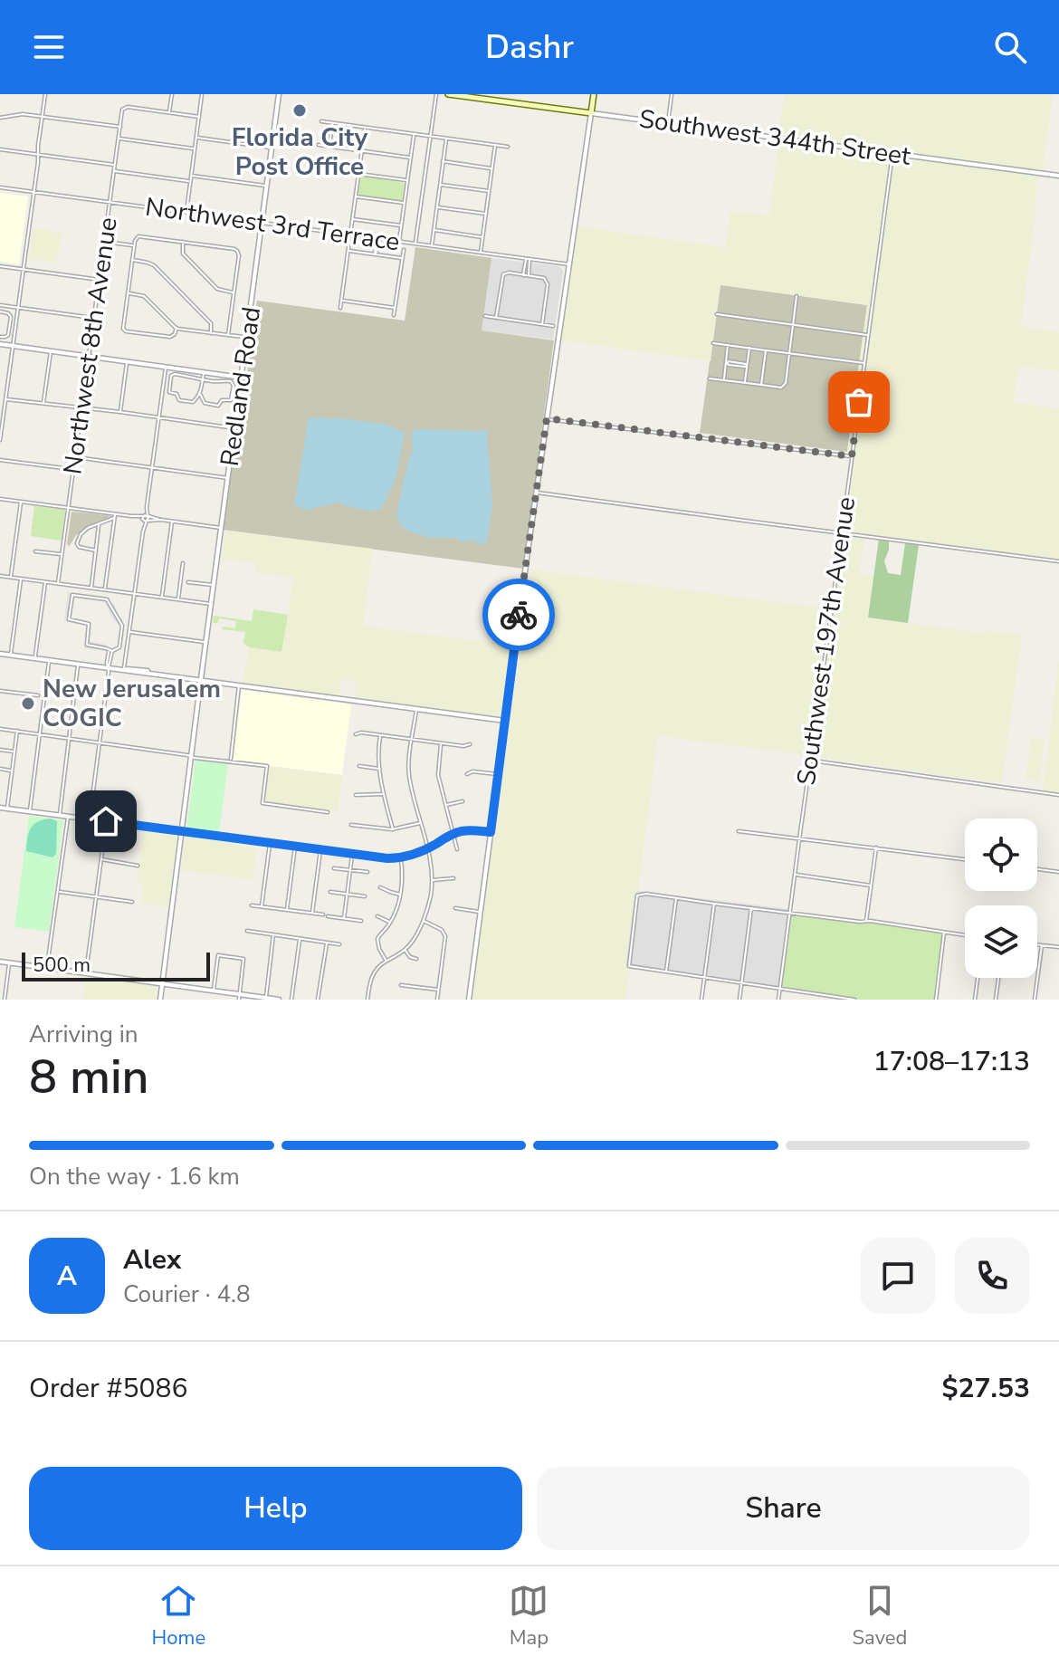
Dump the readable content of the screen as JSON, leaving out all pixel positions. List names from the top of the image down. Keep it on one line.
{"streets":{"main road":["Southwest 344th Street"],"street":["Northwest 3rd Terrace","Northwest 8th Avenue","Redland Road","Southwest 197th Avenue"]},"crossings":[["Southwest 344th Street","Southwest 197th Avenue"],["Northwest 3rd Terrace","Northwest 8th Avenue"],["Northwest 3rd Terrace","Redland Road"]],"places":["Florida City Post Office","New Jerusalem COGIC"],"scale_bar":"500 m","page":{"header":"Dashr","scale":"500 m","heading":["8 min","Arriving in","17:08–17:13"],"panel":["Alex","Courier · 4.8","Order #5086","$27.53"],"bar":"On the way · 1.6 km","round":"A","buttons":["Help","Share"],"tabs":["Home","Map","Saved"]}}
